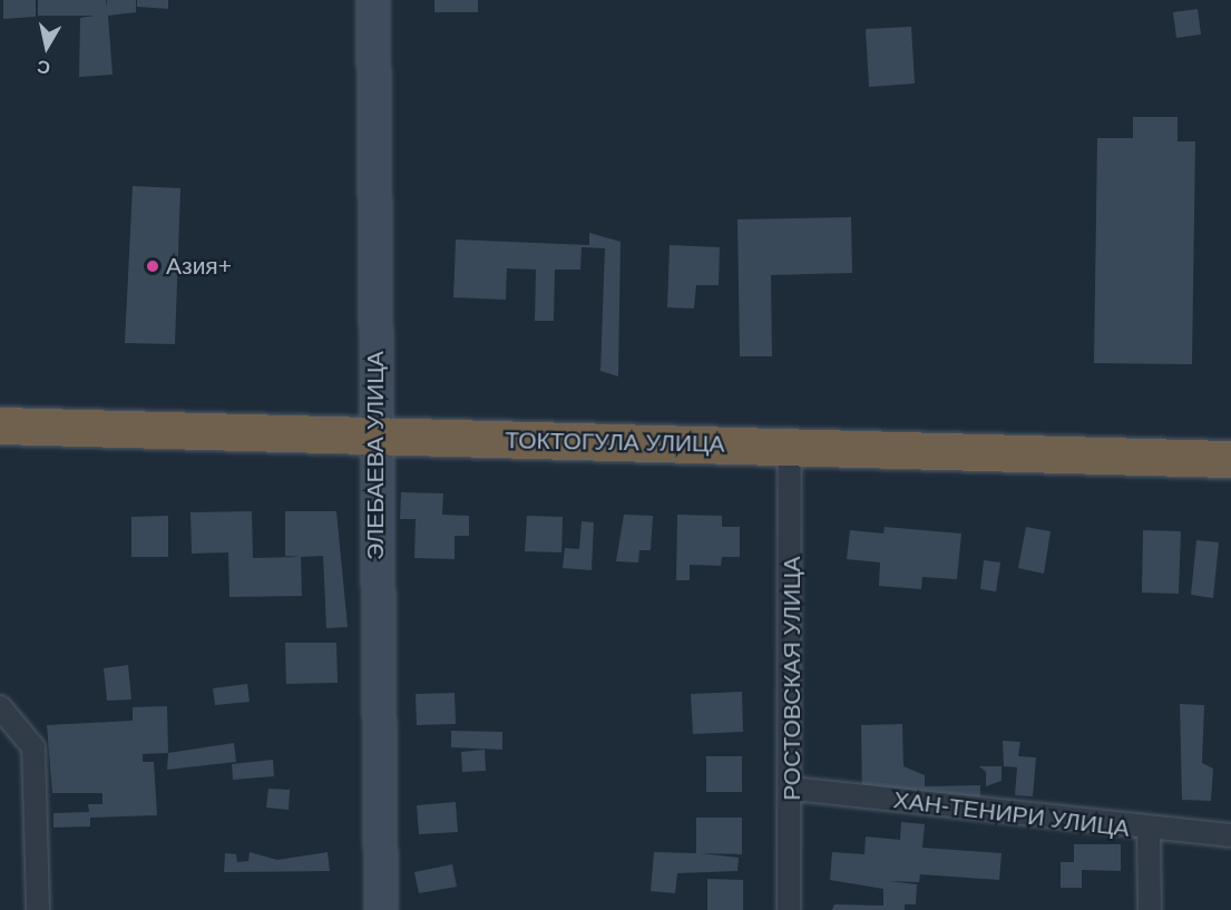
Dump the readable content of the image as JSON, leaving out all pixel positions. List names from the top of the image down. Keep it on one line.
{"streets":{"highway":["ТОКТОГУЛА УЛИЦА"],"main road":["ЭЛЕБАЕВА УЛИЦА"],"street":["РОСТОВСКАЯ УЛИЦА","ХАН-ТЕНИРИ УЛИЦА"]},"crossings":[["ТОКТОГУЛА УЛИЦА","ЭЛЕБАЕВА УЛИЦА"],["ТОКТОГУЛА УЛИЦА","РОСТОВСКАЯ УЛИЦА"],["РОСТОВСКАЯ УЛИЦА","ХАН-ТЕНИРИ УЛИЦА"]],"places":["Aзия+"],"north":"bottom"}
